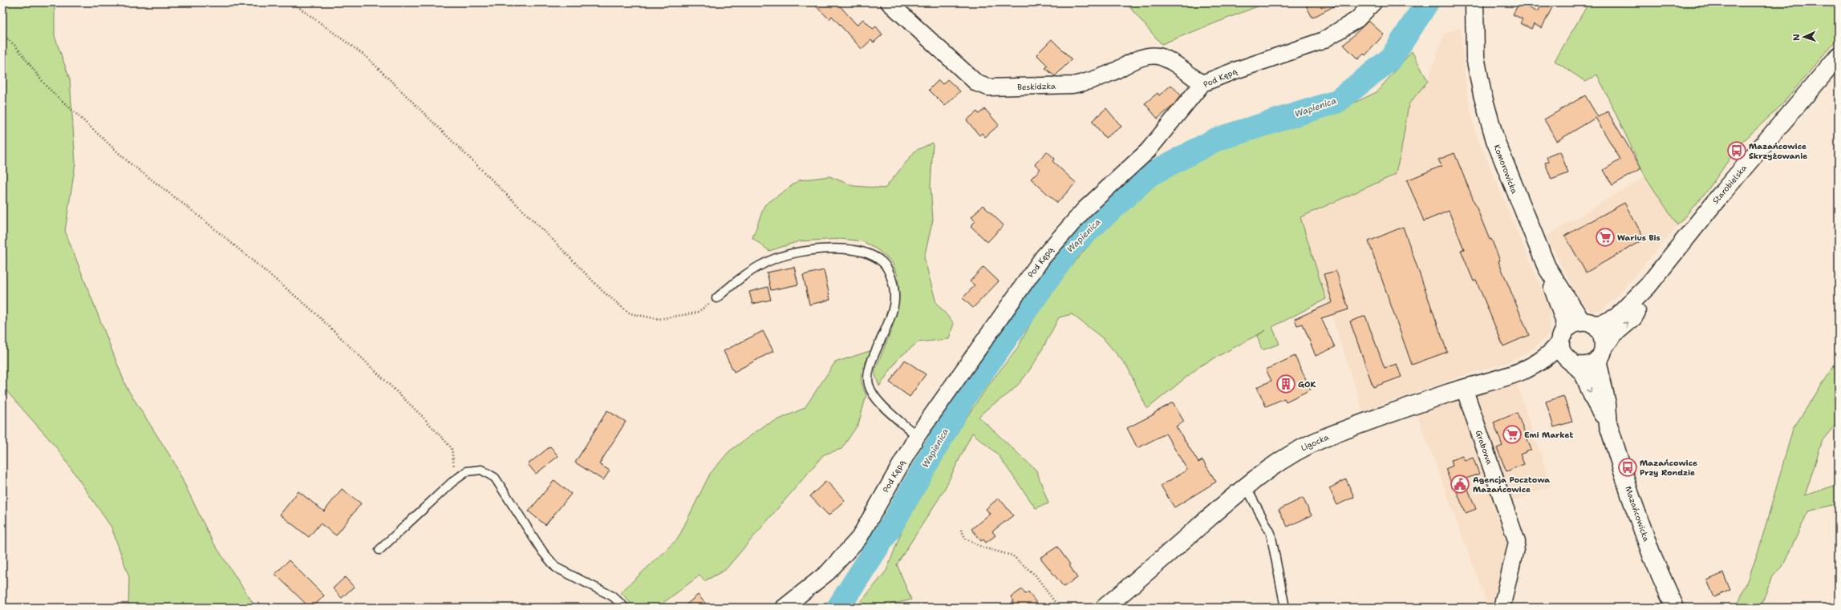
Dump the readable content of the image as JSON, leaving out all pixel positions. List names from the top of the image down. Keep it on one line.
{"streets":{"street":["Pod Kępą","Beskidzka","Komorowicka","Starobielska","Ligocka","Grabowa","Mazańcowicka"]},"crossings":[["Pod Kępą","Beskidzka"],["Komorowicka","Starobielska"],["Komorowicka","Ligocka"],["Komorowicka","Mazańcowicka"],["Starobielska","Ligocka"],["Starobielska","Mazańcowicka"],["Ligocka","Grabowa"],["Ligocka","Mazańcowicka"]],"water":["Wapienica"],"places":{"bus stop":["Mazańcowice Skrzyżowanie","Mazańcowice Przy Rondzie"],"supermarket":["Warius Bis","Emi Market"],"building":["GOK"],"public building":["Agencja Pocztowa Mazańcowice"]},"north":"left"}
